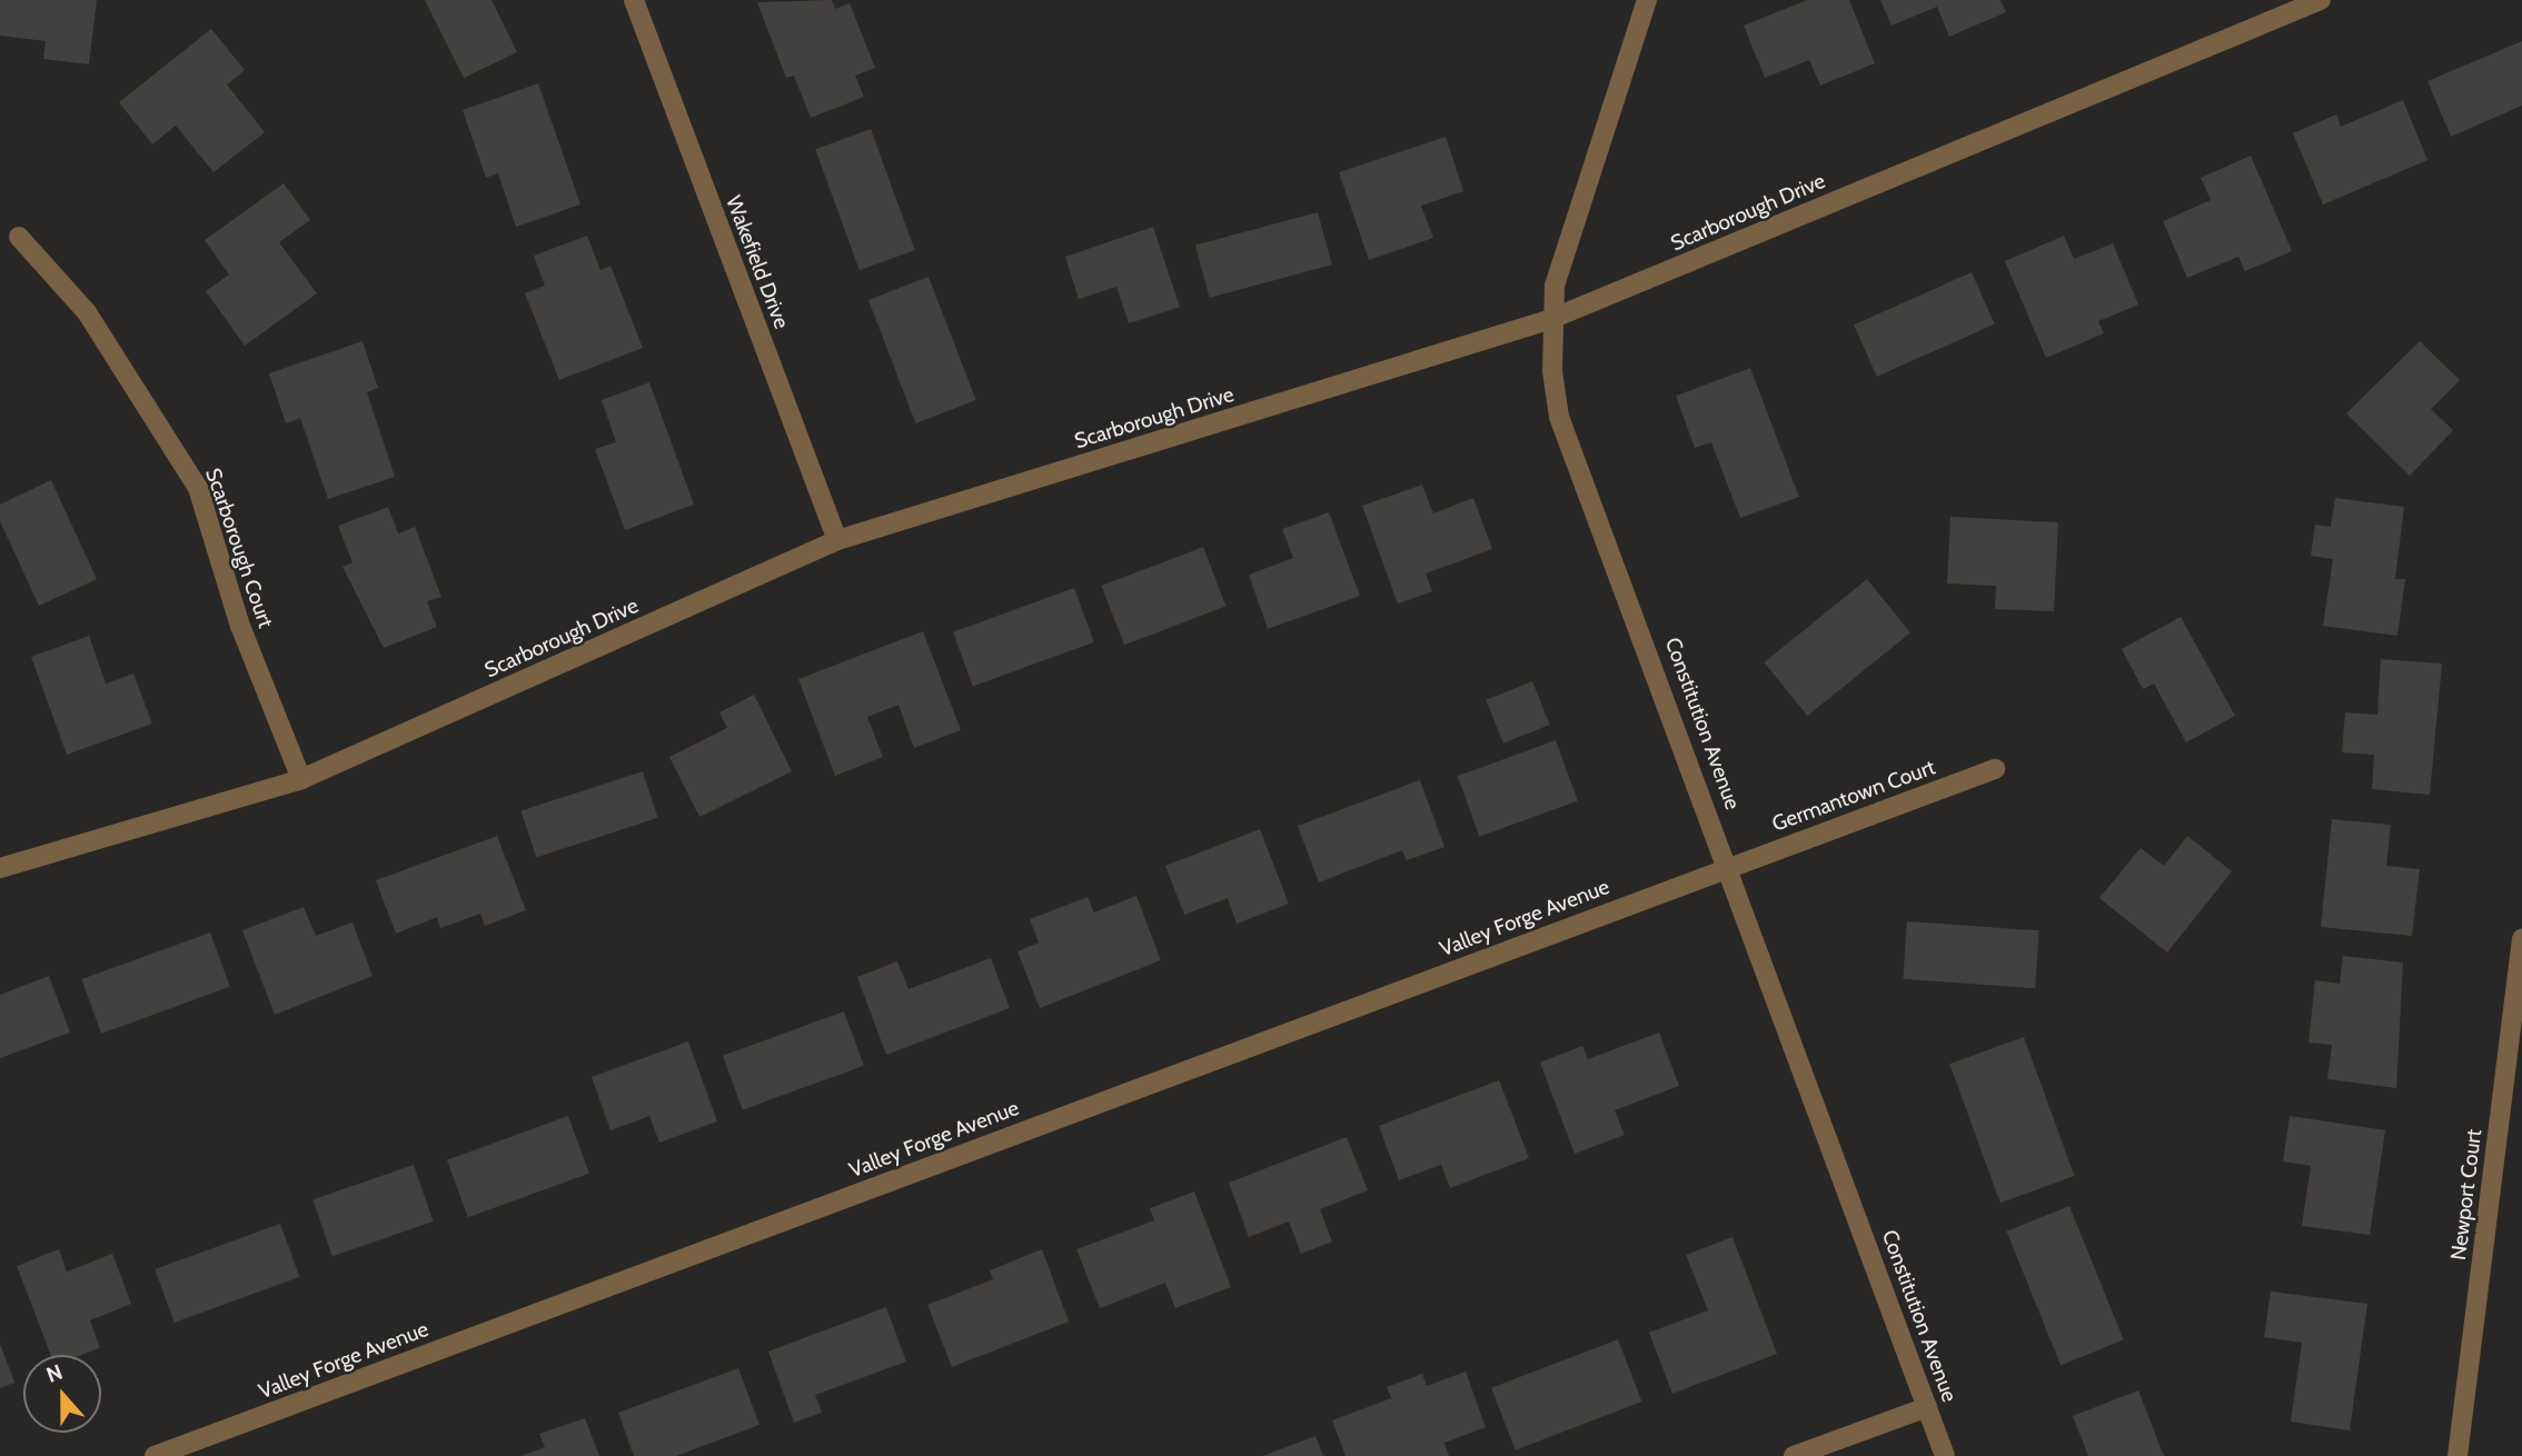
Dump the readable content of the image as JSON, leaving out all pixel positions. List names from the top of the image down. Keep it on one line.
{"streets":{"street":["Scarborough Drive","Wakefield Drive","Scarborough Court","Constitution Avenue","Germantown Court","Valley Forge Avenue","Newport Court"]},"crossings":[["Scarborough Drive","Wakefield Drive"],["Scarborough Drive","Scarborough Court"],["Scarborough Drive","Constitution Avenue"],["Constitution Avenue","Germantown Court"],["Constitution Avenue","Valley Forge Avenue"],["Germantown Court","Valley Forge Avenue"]],"north":"top"}
